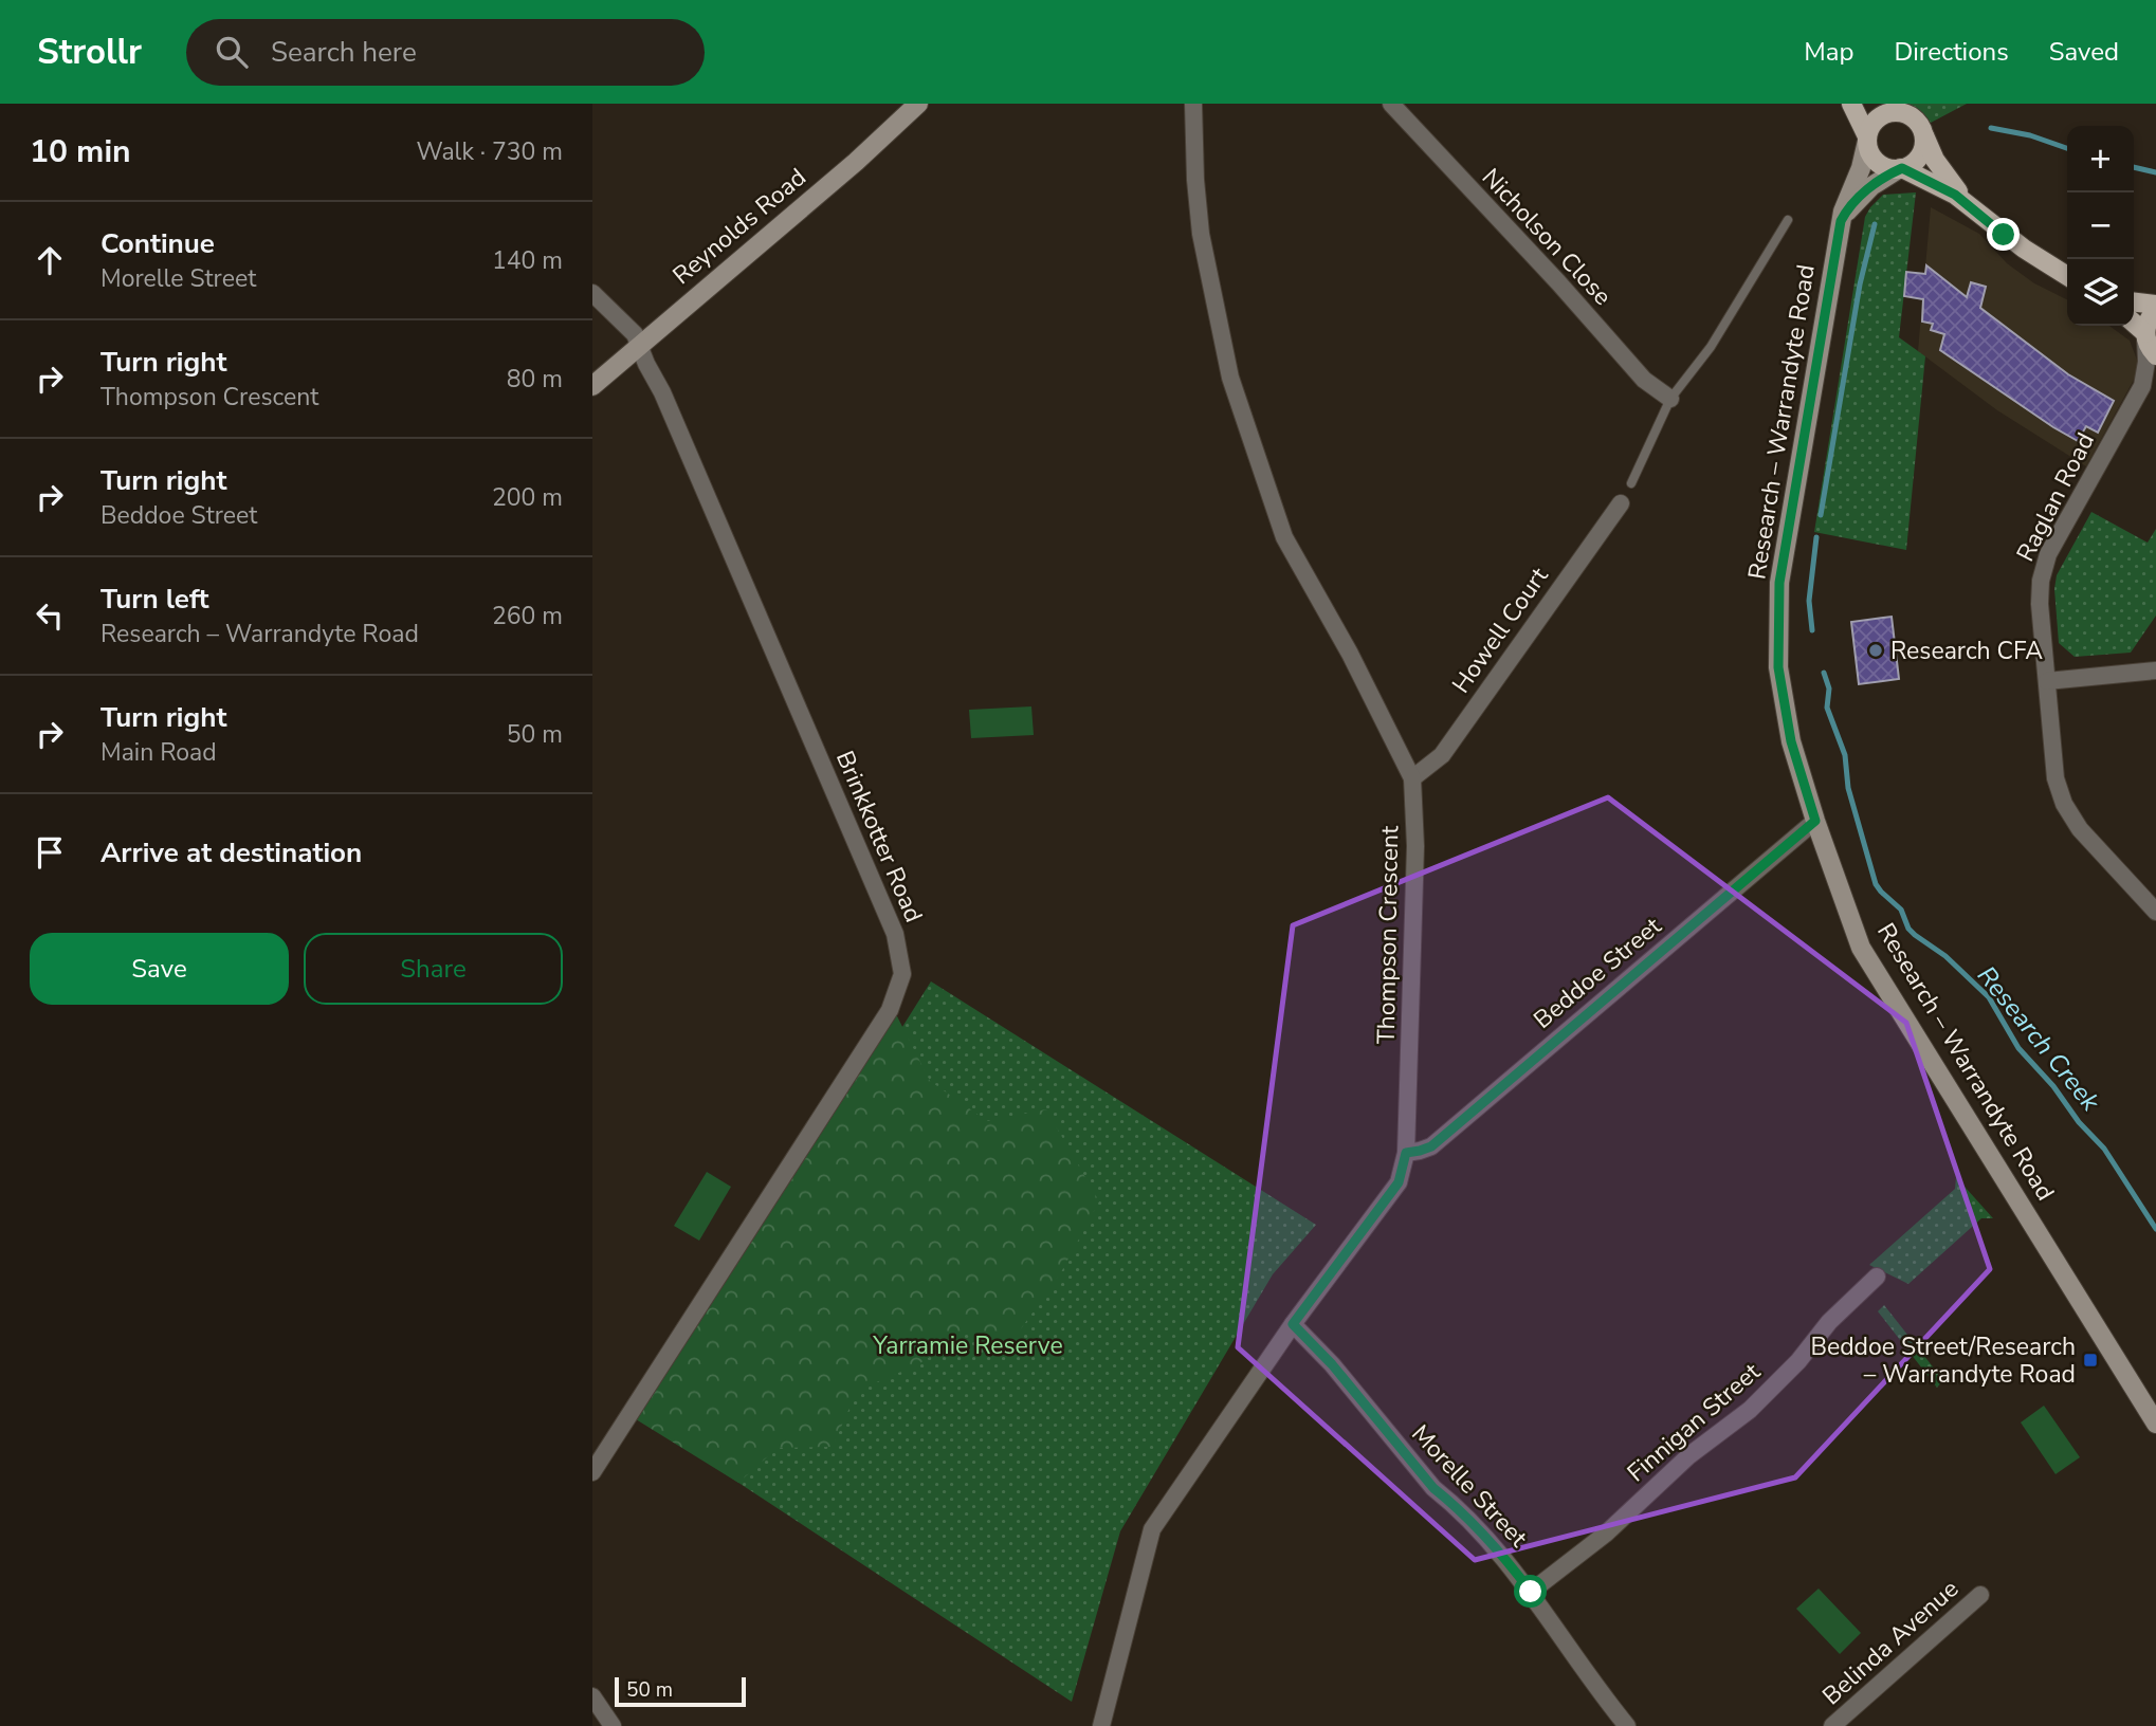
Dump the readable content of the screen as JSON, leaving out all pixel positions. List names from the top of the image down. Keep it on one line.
{"streets":{"main road":["Reynolds Road","Research – Warrandyte Road"],"street":["Nicholson Close","Raglan Road","Howell Court","Brinkkotter Road","Thompson Crescent","Beddoe Street","Finnigan Street","Morelle Street","Belinda Avenue"]},"crossings":[["Reynolds Road","Brinkkotter Road"],["Research – Warrandyte Road","Beddoe Street"],["Howell Court","Thompson Crescent"],["Thompson Crescent","Beddoe Street"],["Thompson Crescent","Morelle Street"],["Finnigan Street","Morelle Street"]],"water":["Research Creek"],"parks":["Yarramie Reserve"],"places":{"other":["Research CFA"],"transit":["Beddoe Street/Research – Warrandyte Road"]},"scale_bar":"50 m","page":{"header":"Strollr","search":"Search here","nav":["Map","Directions","Saved"],"heading":["10 min","Walk · 730 m"],"map_buttons":["+","−"],"list":[["Continue","Morelle Street","140 m"],["Turn right","Thompson Crescent","80 m"],["Turn right","Beddoe Street","200 m"],["Turn left","Research – Warrandyte Road","260 m"],["Turn right","Main Road","50 m"],"Arrive at destination"],"buttons":["Save","Share"],"scale":"50 m"}}
